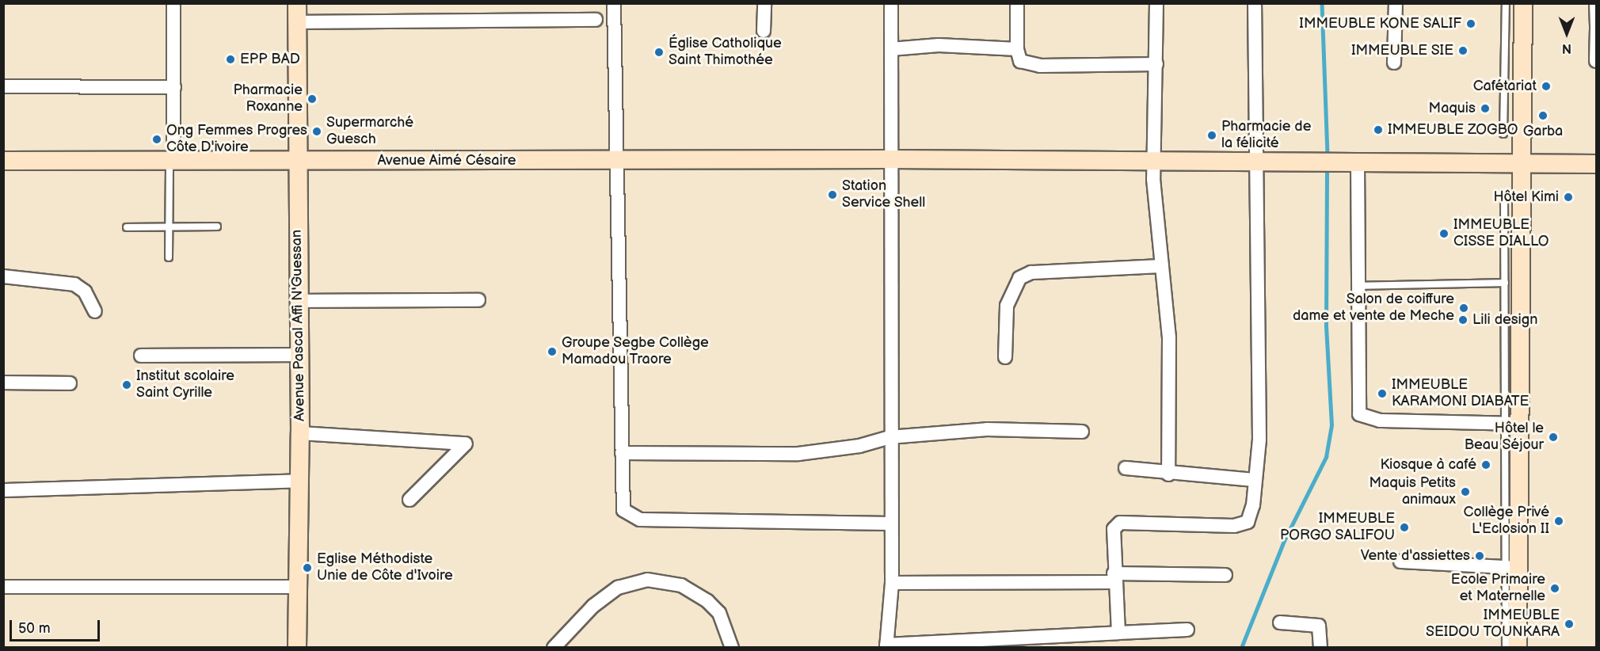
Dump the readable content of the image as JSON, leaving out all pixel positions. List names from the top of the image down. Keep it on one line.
{"streets":{"street":["Avenue Aimé Césaire","Avenue Pascal Affi N'Guessan"]},"crossings":[["Avenue Aimé Césaire","Avenue Pascal Affi N'Guessan"]],"places":["IMMEUBLE KONE SALIF","IMMEUBLE SIE","Église Catholique Saint Thimothée","EPP BAD","Cafétariat","Pharmacie Roxanne","Maquis","Garba","IMMEUBLE ZOGBO","Supermarché Guesch","Pharmacie de la félicité","Ong Femmes Progres Côte D'ivoire","Station Service Shell","Hôtel Kimi","IMMEUBLE CISSE DIALLO","Salon de coiffure dame et vente de Meche","Lili design","Groupe Segbe Collège Mamadou Traore","Institut scolaire Saint Cyrille","IMMEUBLE KARAMONI DIABATE","Hôtel le Beau Séjour","Kiosque à café","Maquis Petits animaux","Collège Privé L'Eclosion II","IMMEUBLE PORGO SALIFOU","Vente d'assiettes","Eglise Méthodiste Unie de Côte d'Ivoire","Ecole Primaire et Maternelle","IMMEUBLE SEIDOU TOUNKARA"],"scale_bar":"50 m","north":"bottom"}
